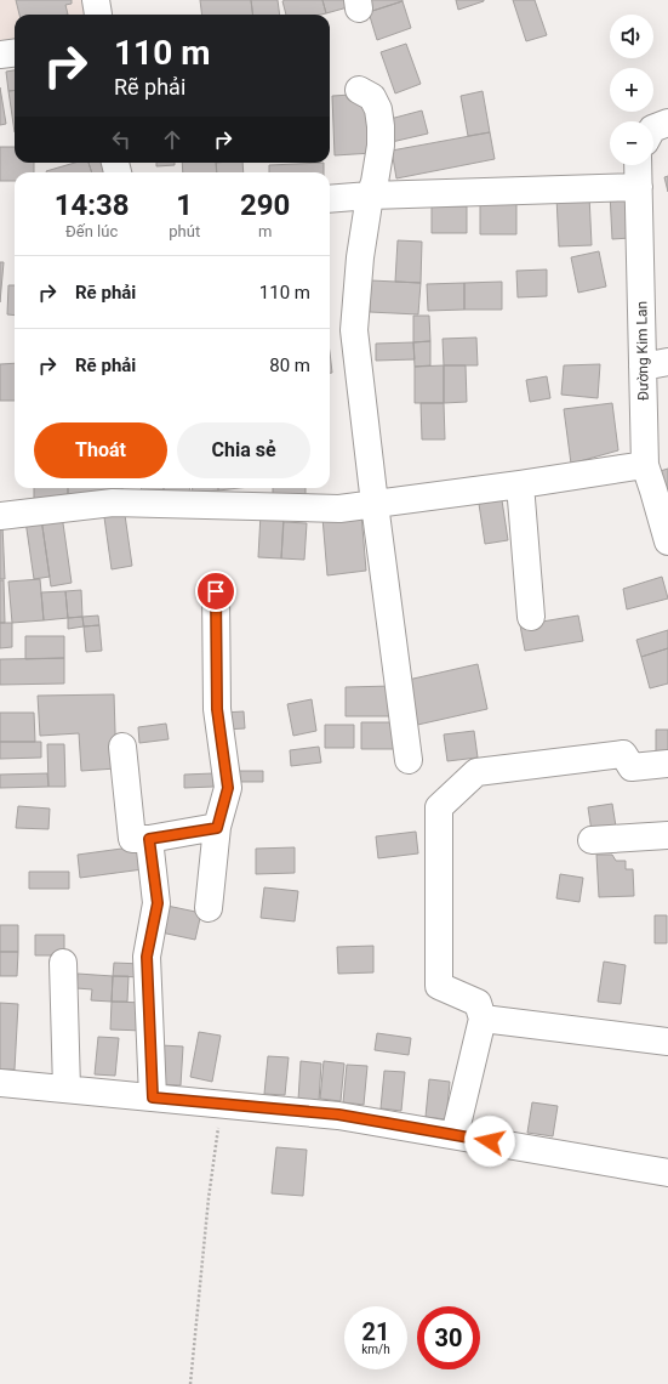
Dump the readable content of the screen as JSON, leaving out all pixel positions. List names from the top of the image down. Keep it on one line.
{"streets":{"street":["Đường Kim Lan"]},"page":{"map_buttons":["+","−"],"turn":["110 m","Rẽ phải"],"eta":["14:38","Đến lúc","1","phút","290","m"],"list":[{"name":"Rẽ phải","value":"110 m"},{"name":"Rẽ phải","value":"80 m"}],"buttons":["Thoát","Chia sẻ"],"speed":"21 km/h","limit":"30"}}
